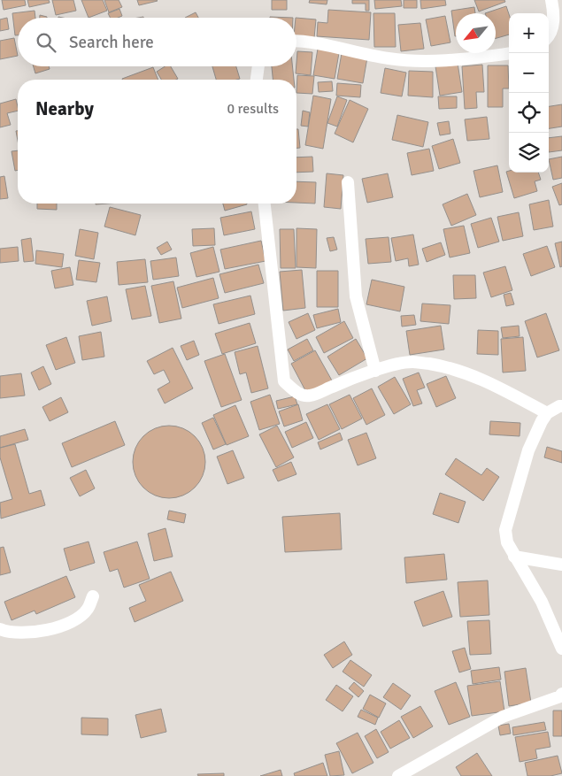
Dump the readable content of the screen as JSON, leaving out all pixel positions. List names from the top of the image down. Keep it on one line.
{"north":"bottom left","page":{"map_buttons":["+","−"],"search":"Search here","heading":["Nearby","0 results"]}}
